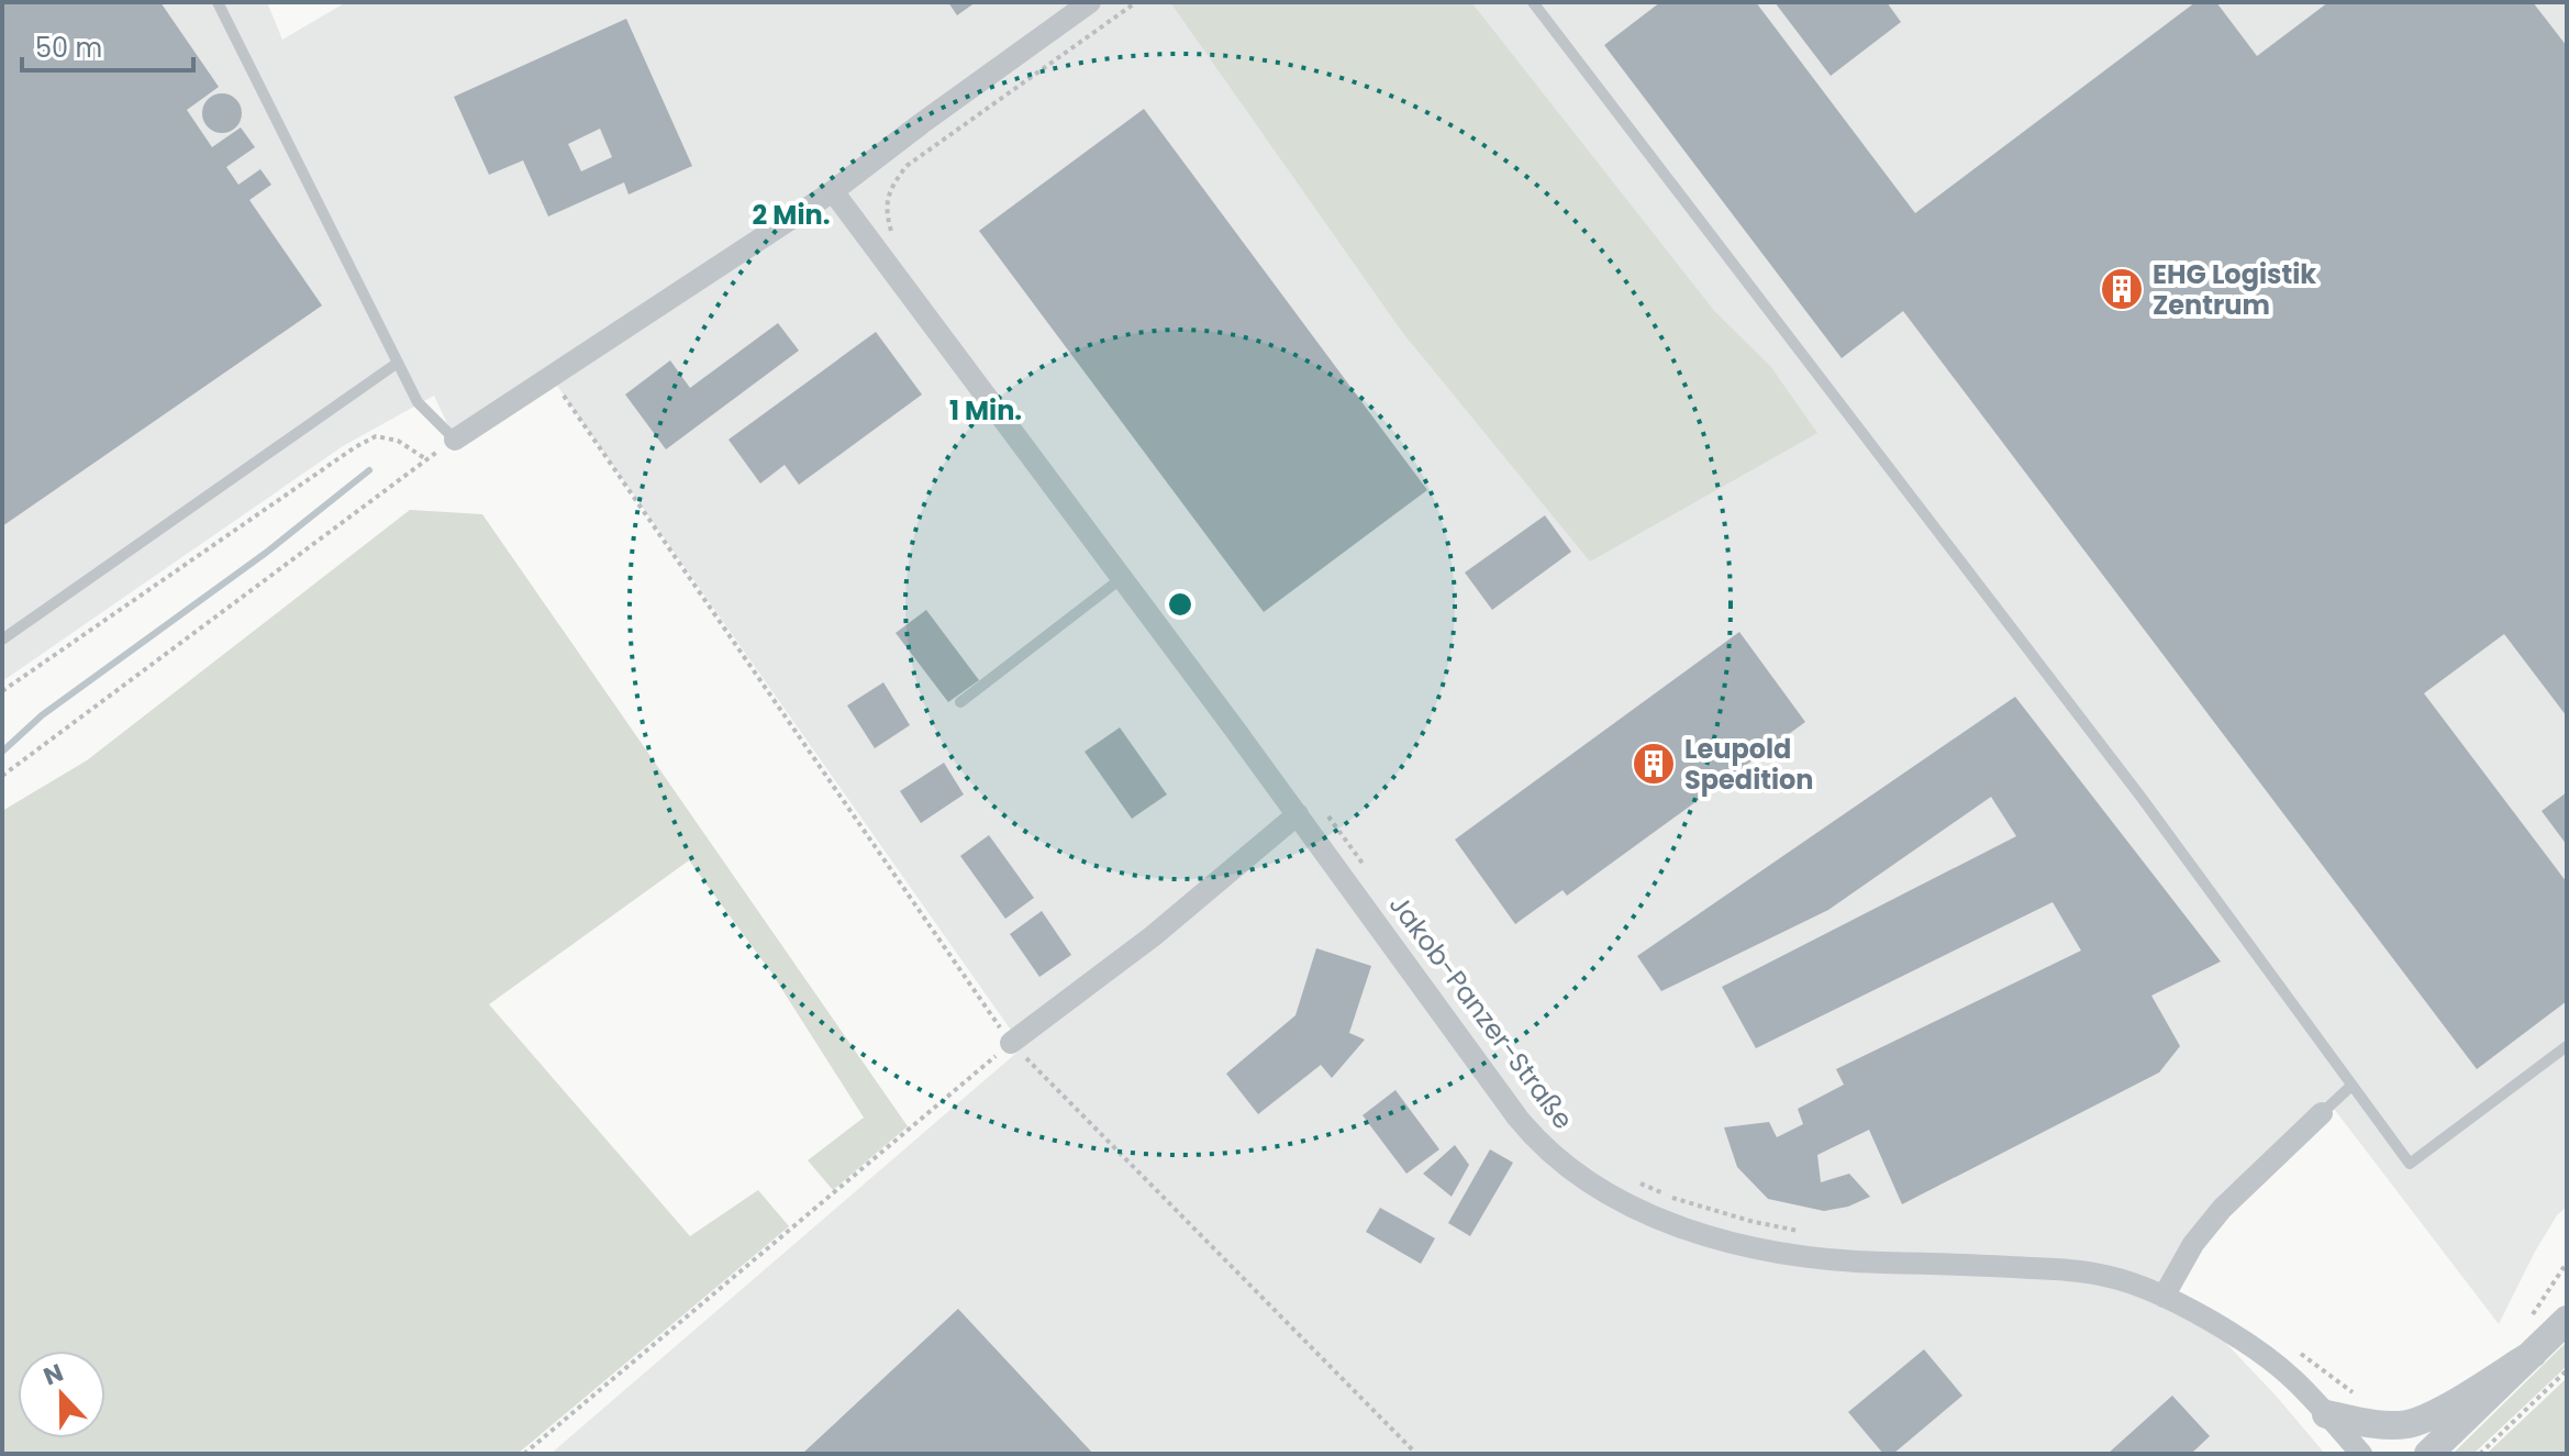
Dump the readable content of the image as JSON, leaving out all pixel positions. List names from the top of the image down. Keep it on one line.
{"streets":{"street":["Jakob-Panzer-Straße"]},"places":{"building":["EHG Logistik Zentrum","Leupold Spedition"]},"scale_bar":"50 m","north":"top","rings":["2 Min.","1 Min."]}
